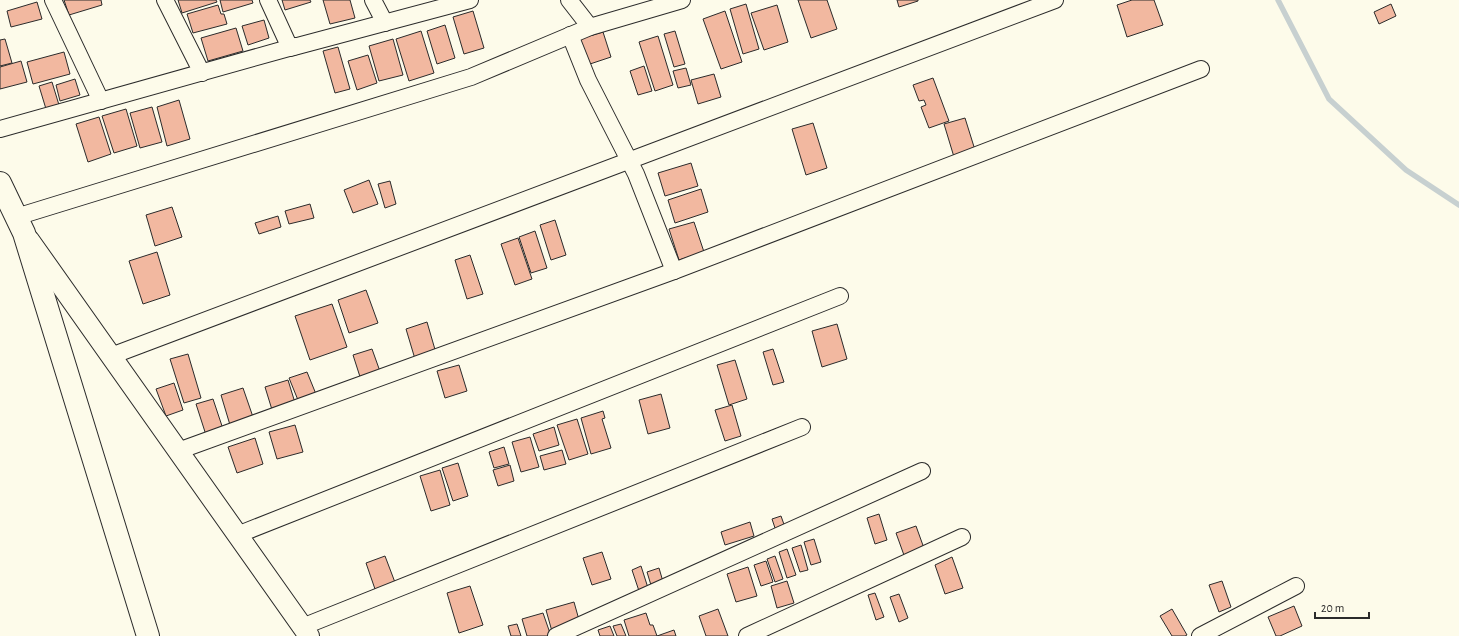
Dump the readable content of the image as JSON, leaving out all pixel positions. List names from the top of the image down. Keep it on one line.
{"scale_bar":"20 m"}
